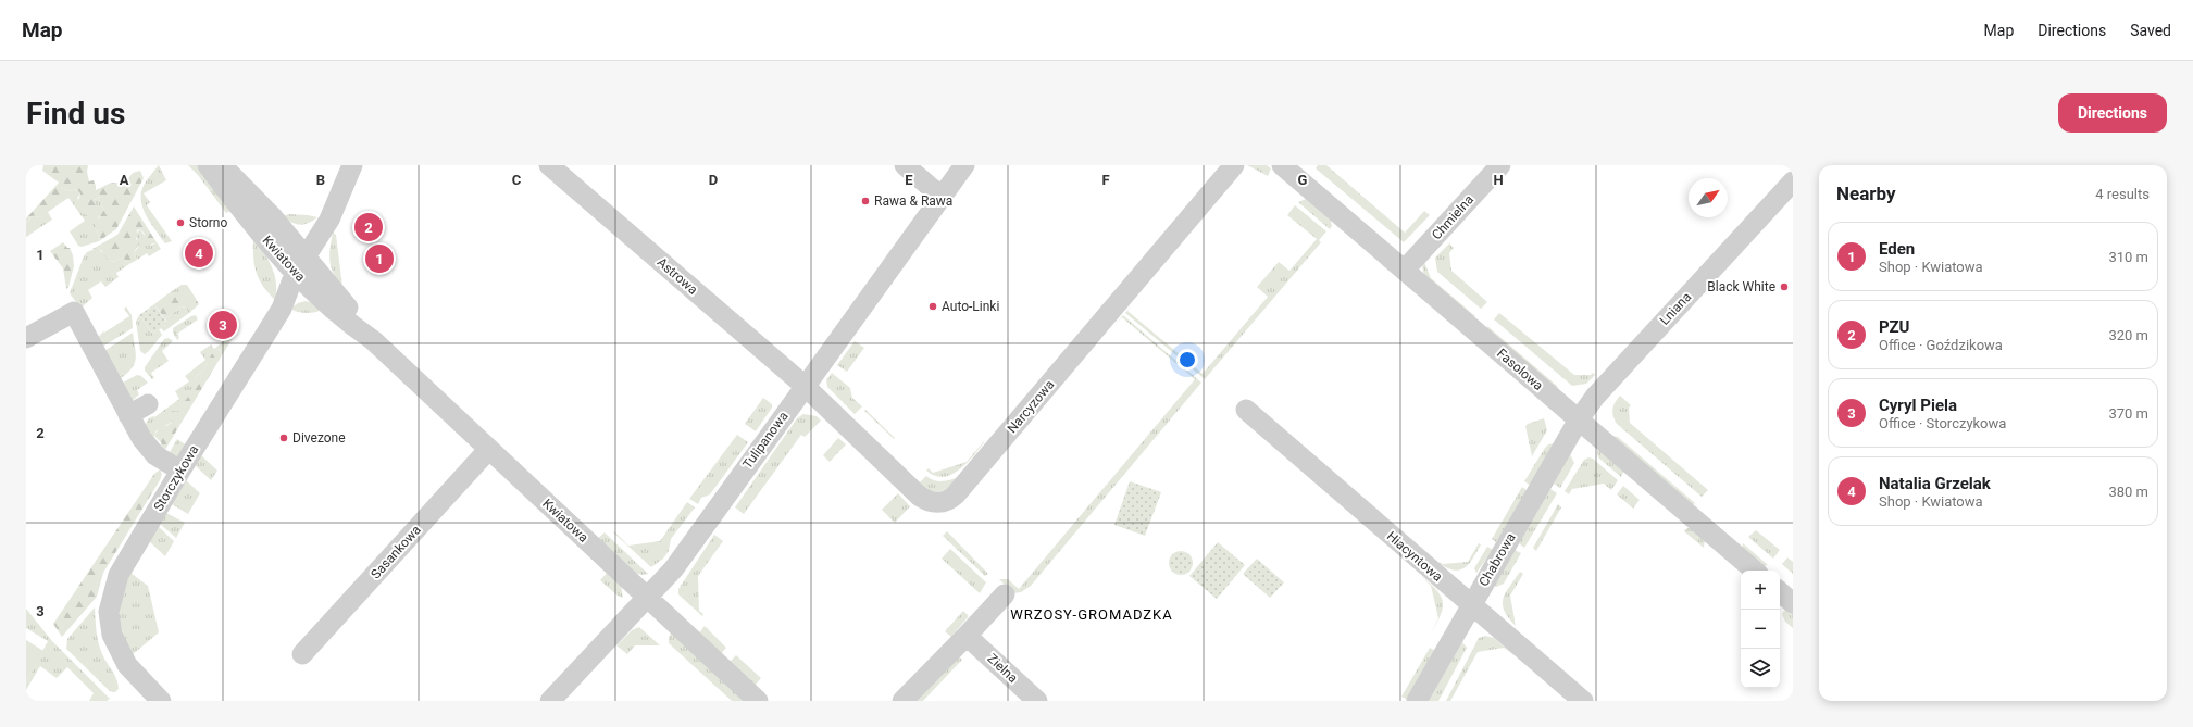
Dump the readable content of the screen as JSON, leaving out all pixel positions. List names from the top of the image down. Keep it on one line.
{"streets":{"street":["Chmielna","Kwiatowa","Astrowa","Lniana","Fasolowa","Narcyzowa","Tulipanowa","Storczykowa","Sasankowa","Hiacyntowa","Chabrowa","Zielna"]},"crossings":[["Chmielna","Fasolowa"],["Kwiatowa","Tulipanowa"],["Kwiatowa","Storczykowa"],["Kwiatowa","Sasankowa"],["Astrowa","Narcyzowa"],["Astrowa","Tulipanowa"],["Lniana","Fasolowa"],["Lniana","Chabrowa"],["Fasolowa","Chabrowa"],["Narcyzowa","Tulipanowa"],["Hiacyntowa","Chabrowa"]],"districts":["WRZOSY-GROMADZKA"],"places":["Rawa & Rawa","Storno","Black White","Auto-Linki","Divezone"],"north":"top right","page":{"header":"Map","nav":["Map","Directions","Saved"],"buttons":"Directions","title":"Find us","heading":["Nearby","4 results"],"pins":["2","4","1","3"],"list":[{"mark":"1","name":"Eden","note":"Shop · Kwiatowa","value":"310 m"},{"mark":"2","name":"PZU","note":"Office · Goździkowa","value":"320 m"},{"mark":"3","name":"Cyryl Piela","note":"Office · Storczykowa","value":"370 m"},{"mark":"4","name":"Natalia Grzelak","note":"Shop · Kwiatowa","value":"380 m"}],"map_buttons":["+","−"]},"grid":{"columns":["A","B","C","D","E","F","G","H"],"rows":["1","2","3"]}}
